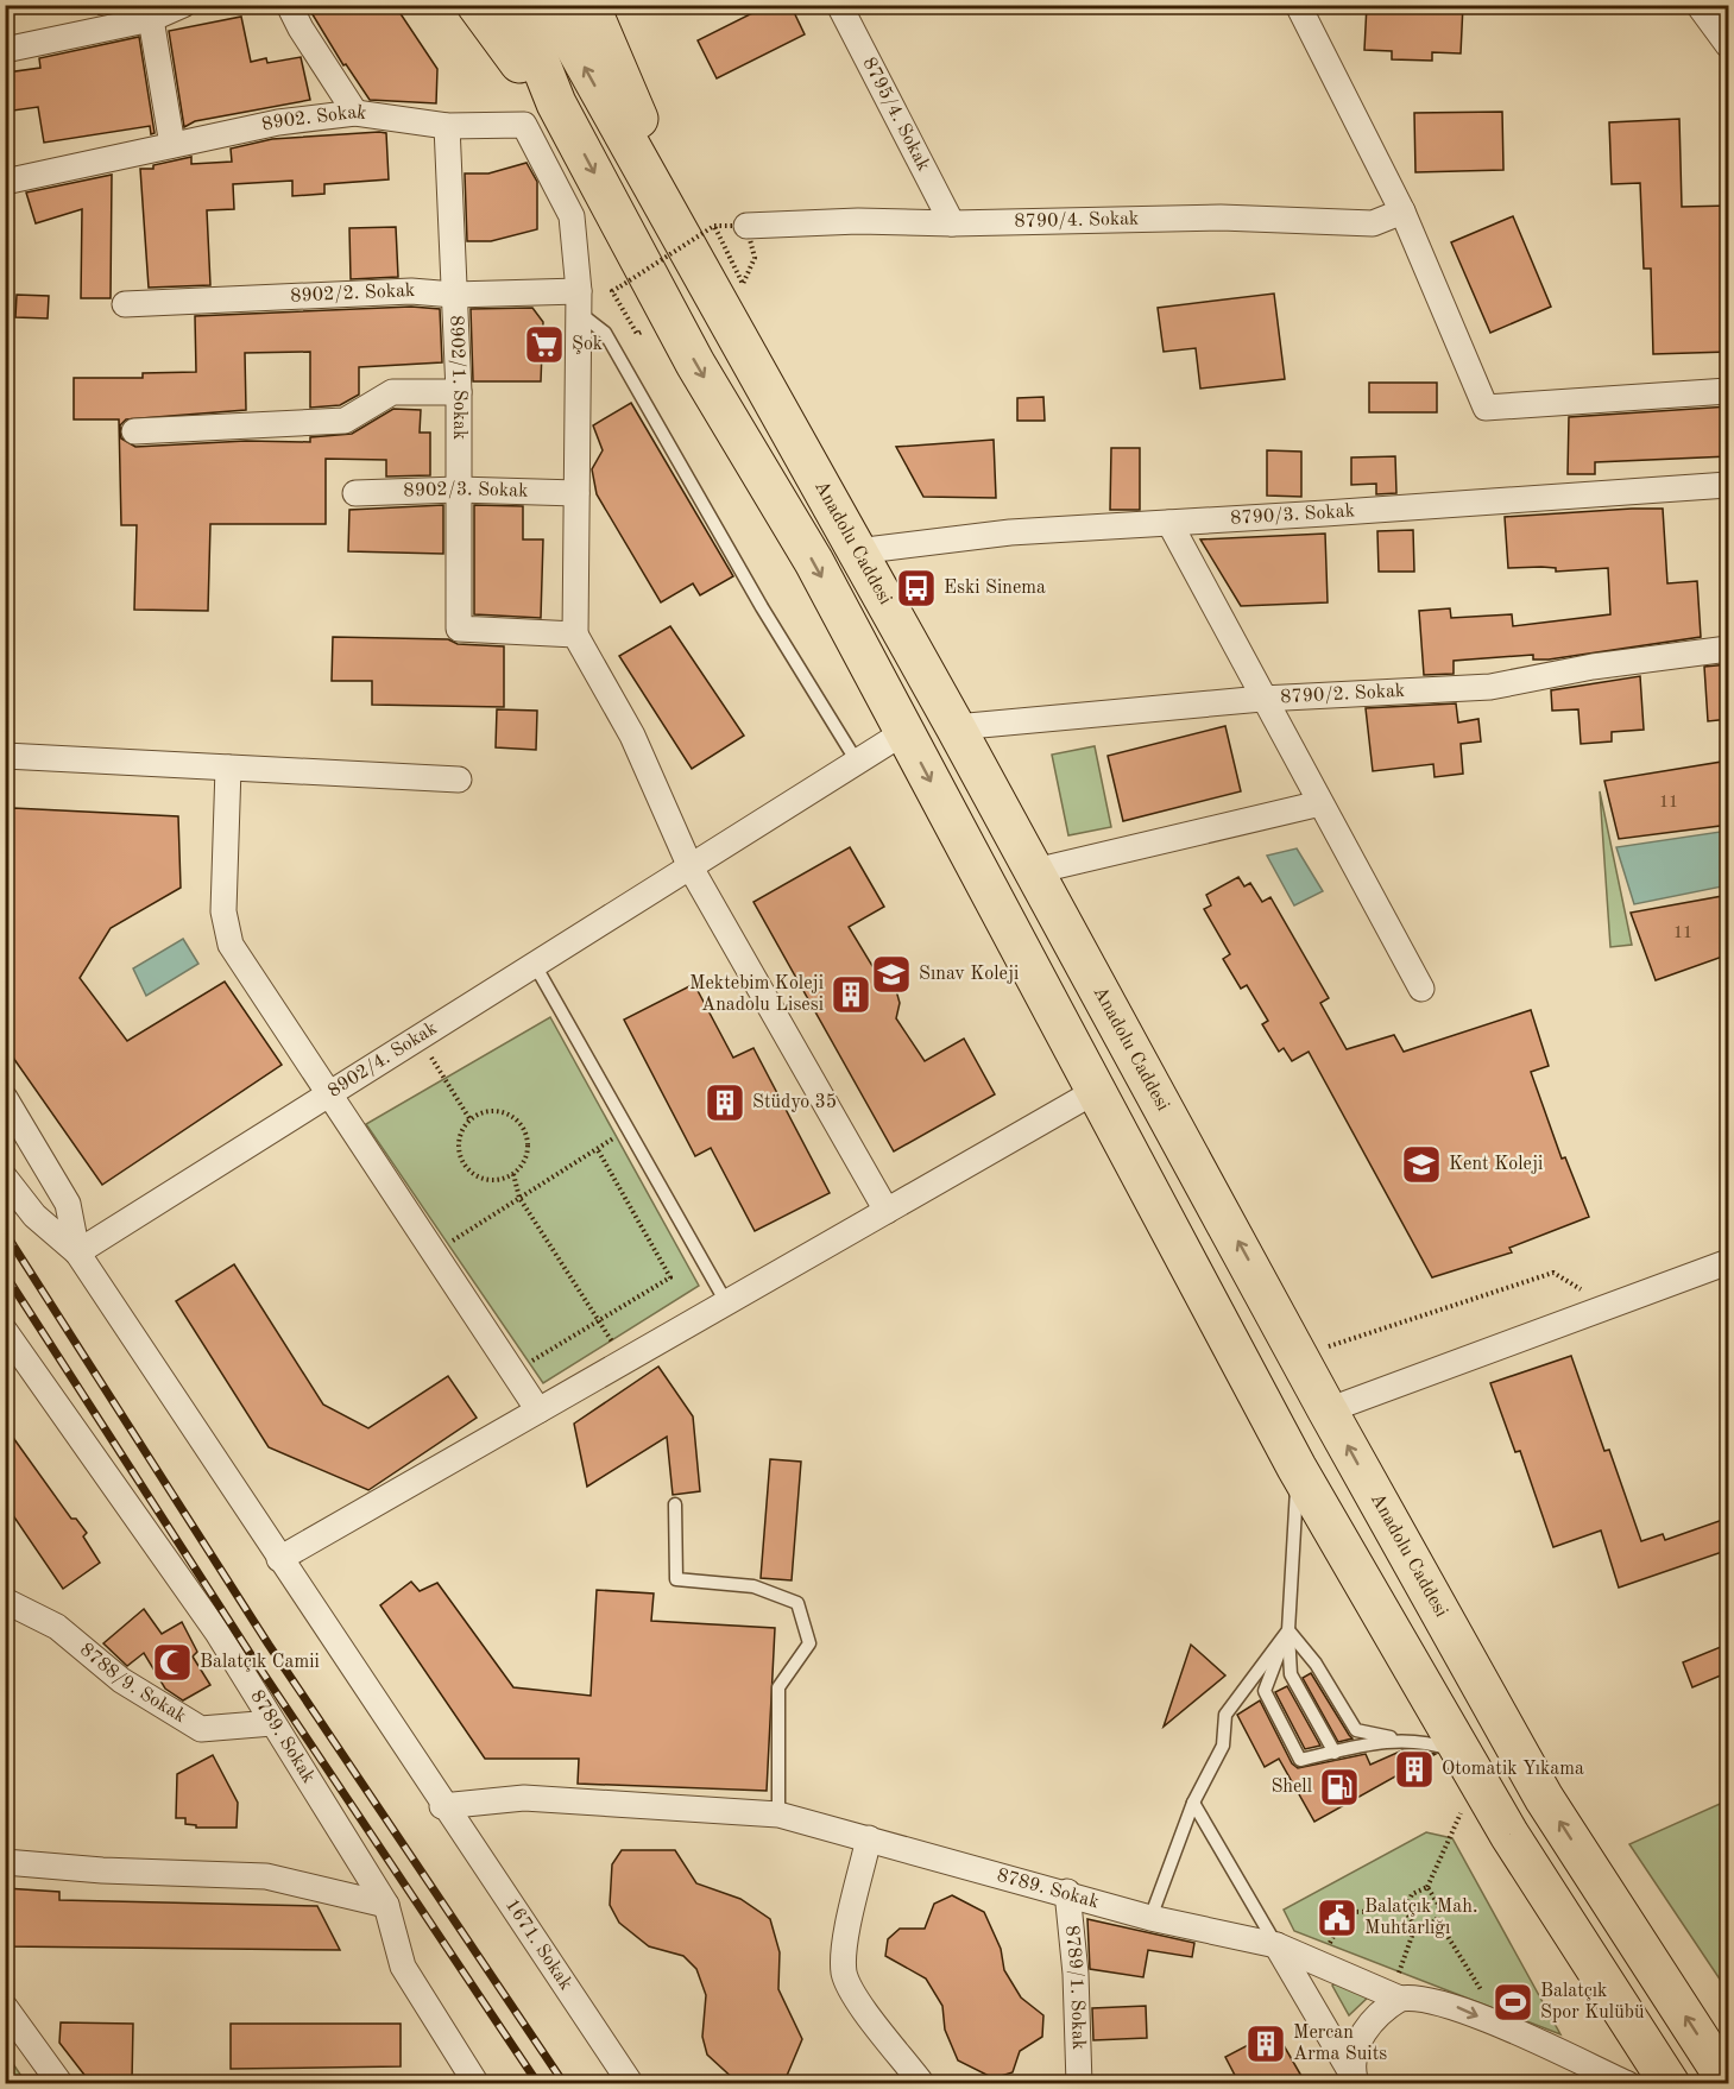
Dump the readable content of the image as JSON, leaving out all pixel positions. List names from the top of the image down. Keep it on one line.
{"streets":{"highway":["Anadolu Caddesi"],"street":["8795/4. Sokak","8902. Sokak","8790/4. Sokak","8902/2. Sokak","8902/1. Sokak","8902/3. Sokak","8790/3. Sokak","8790/2. Sokak","8902/4. Sokak","8788/9. Sokak","8789. Sokak","1671. Sokak","8789/1. Sokak"]},"crossings":[["8795/4. Sokak","8790/4. Sokak"],["8902. Sokak","8902/2. Sokak"],["8902. Sokak","8902/1. Sokak"],["8902/2. Sokak","8902/1. Sokak"],["8902/1. Sokak","8902/3. Sokak"],["8790/3. Sokak","Anadolu Caddesi"],["Anadolu Caddesi","8790/2. Sokak"],["8902/4. Sokak","1671. Sokak"],["8788/9. Sokak","8789. Sokak"],["8789. Sokak","1671. Sokak"],["8789. Sokak","8789/1. Sokak"]],"places":{"supermarket":["Şok"],"bus stop":["Eski Sinema"],"school or university":["Sınav Koleji","Kent Koleji"],"building":["Mektebim Koleji Anadolu Lisesi","Stüdyo 35","Otomatik Yıkama","Mercan Arma Suits"],"mosque":["Balatçık Camii"],"fuel station":["Shell"],"public building":["Balatçık Mah. Muhtarlığı"],"sports":["Balatçık Spor Kulübü"]},"house_numbers":["11","11"]}
